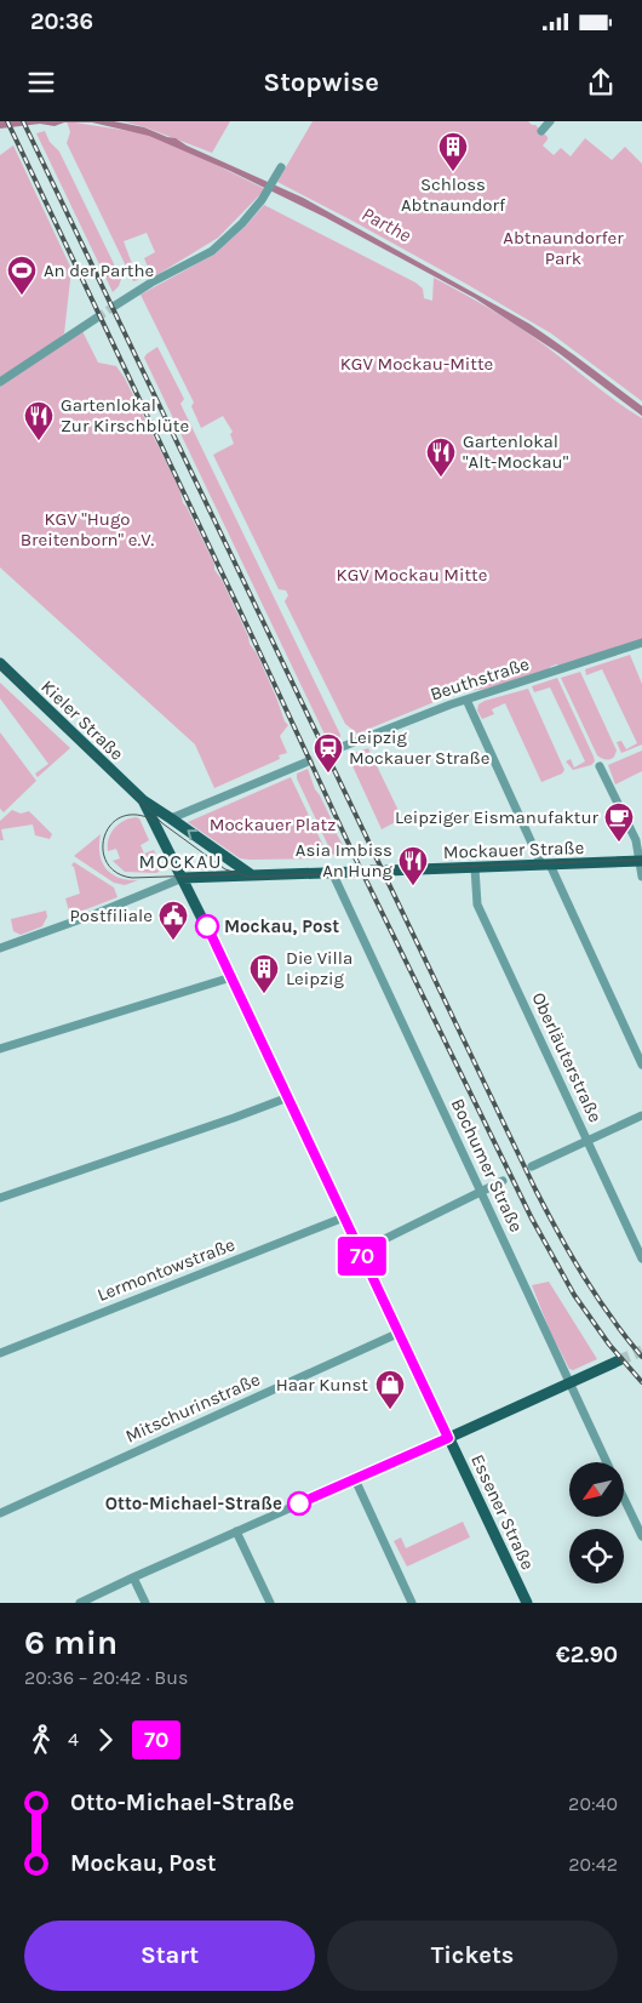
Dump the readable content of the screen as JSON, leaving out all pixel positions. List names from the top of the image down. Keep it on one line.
{"streets":{"main road":["Kieler Straße","Mockauer Straße","Essener Straße"],"street":["Beuthstraße","Oberläuterstraße","Bochumer Straße","Lermontowstraße","Mitschurinstraße"]},"crossings":[["Kieler Straße","Essener Straße"],["Mockauer Straße","Oberläuterstraße"],["Lermontowstraße","Essener Straße"],["Mitschurinstraße","Essener Straße"]],"districts":["MOCKAU"],"water":["Parthe"],"parks":["Abtnaundorfer Park","KGV Mockau-Mitte","KGV \"Hugo Breitenborn\" e.V.","KGV Mockau Mitte","Mockauer Platz"],"places":{"building":["Schloss Abtnaundorf","Die Villa Leipzig"],"sports":["An der Parthe"],"restaurant":["Gartenlokal Zur Kirschblüte","Gartenlokal \"Alt-Mockau\"","Asia Imbiss An Hung"],"station":["Leipzig Mockauer Straße"],"cafe":["Leipziger Eismanufaktur"],"other":["Mockau, Post","Otto-Michael-Straße"],"public building":["Postfiliale"],"shop":["Haar Kunst"]},"lines":["bus line 70"],"north":"bottom left","page":{"status":"20:36","header":"Stopwise","on_map":"70","heading":["6 min","20:36 – 20:42 · Bus","€2.90"],"legs":["4","70"],"list":[{"name":"Otto-Michael-Straße","value":"20:40"},{"name":"Mockau, Post","value":"20:42"}],"buttons":["Start","Tickets"]}}
